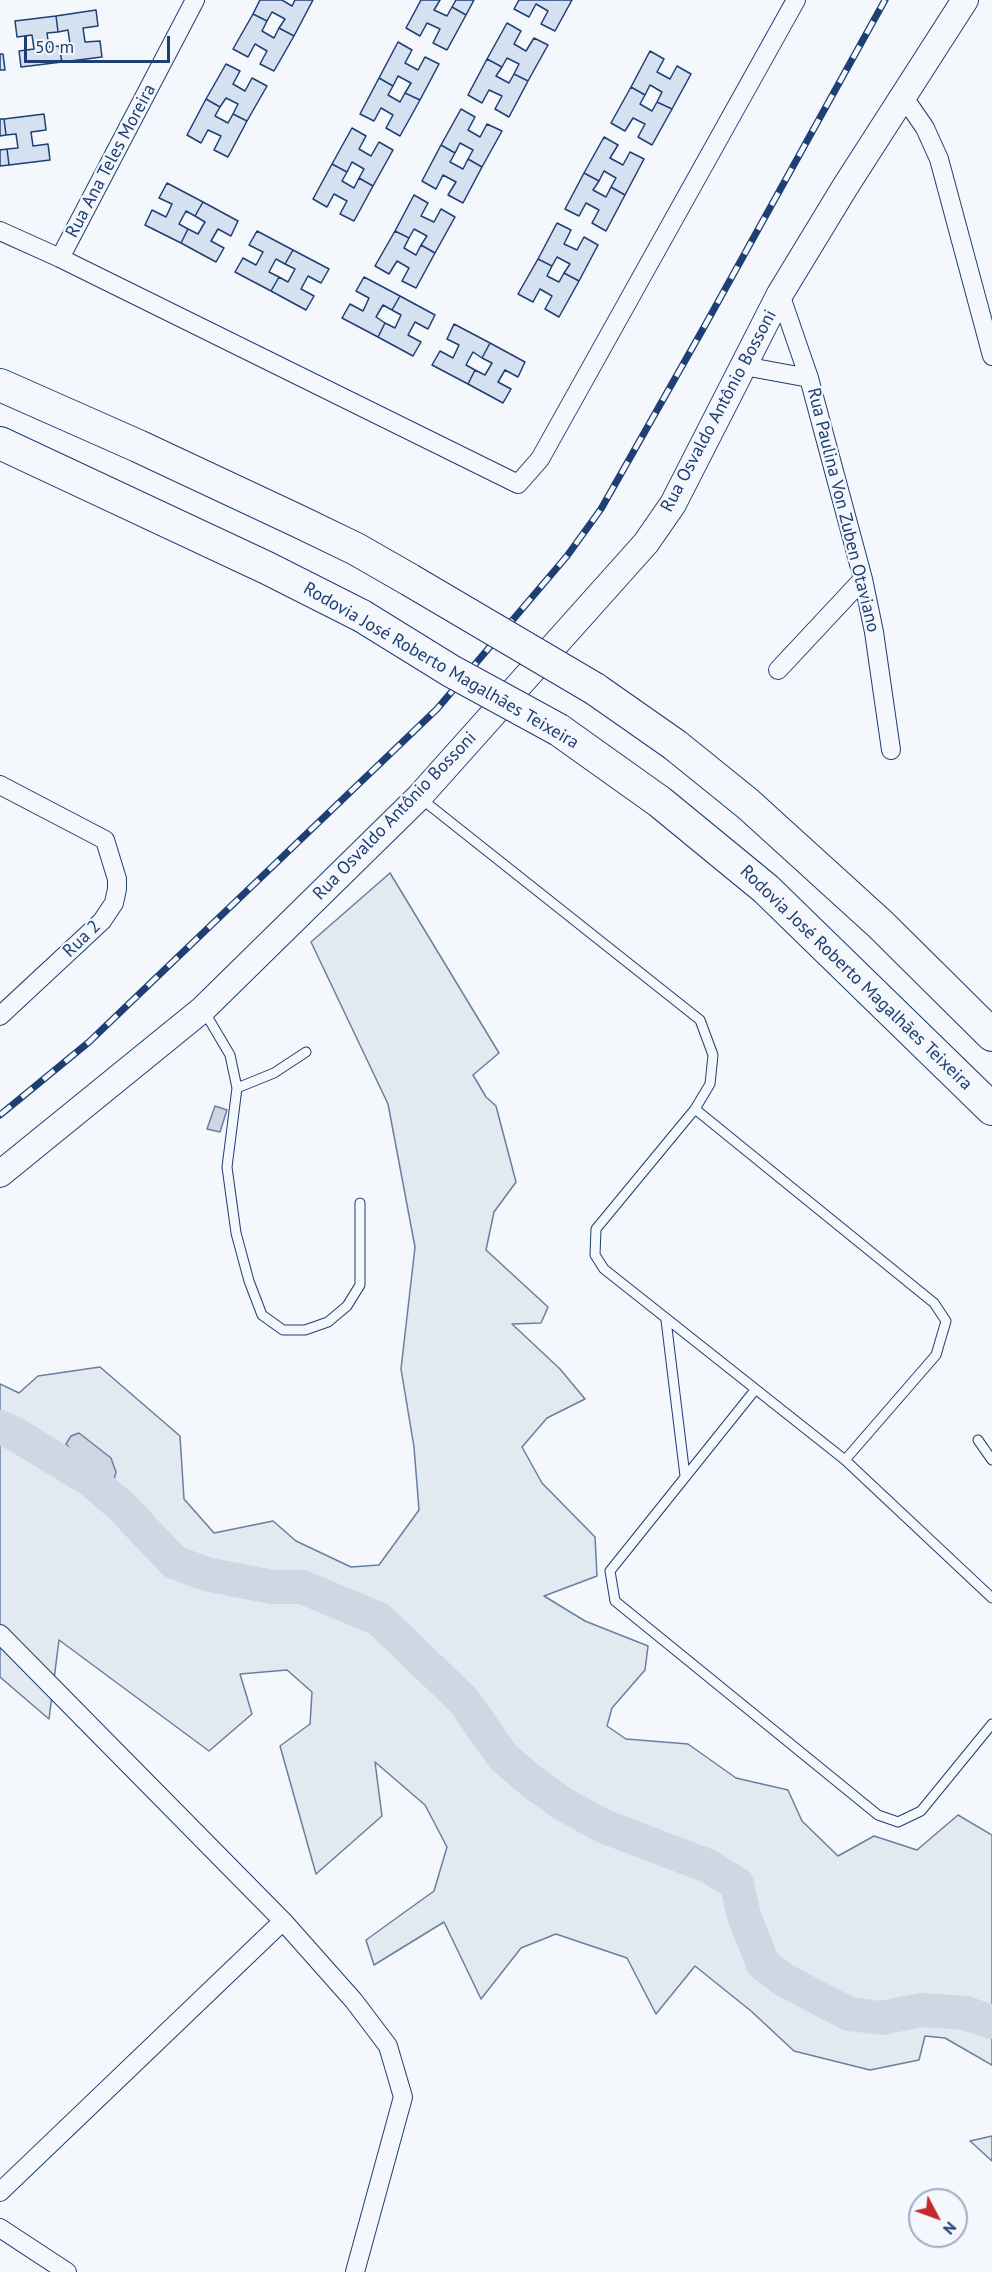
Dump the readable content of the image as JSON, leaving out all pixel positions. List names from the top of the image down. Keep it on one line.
{"streets":{"highway":["Rodovia José Roberto Magalhães Teixeira"],"street":["Rua Ana Teles Moreira","Rua Osvaldo Antônio Bossoni","Rua Paulina Von Zuben Otaviano","Rua 2"]},"crossings":[["Rua Osvaldo Antônio Bossoni","Rua Paulina Von Zuben Otaviano"]],"scale_bar":"50 m","north":"bottom right"}
